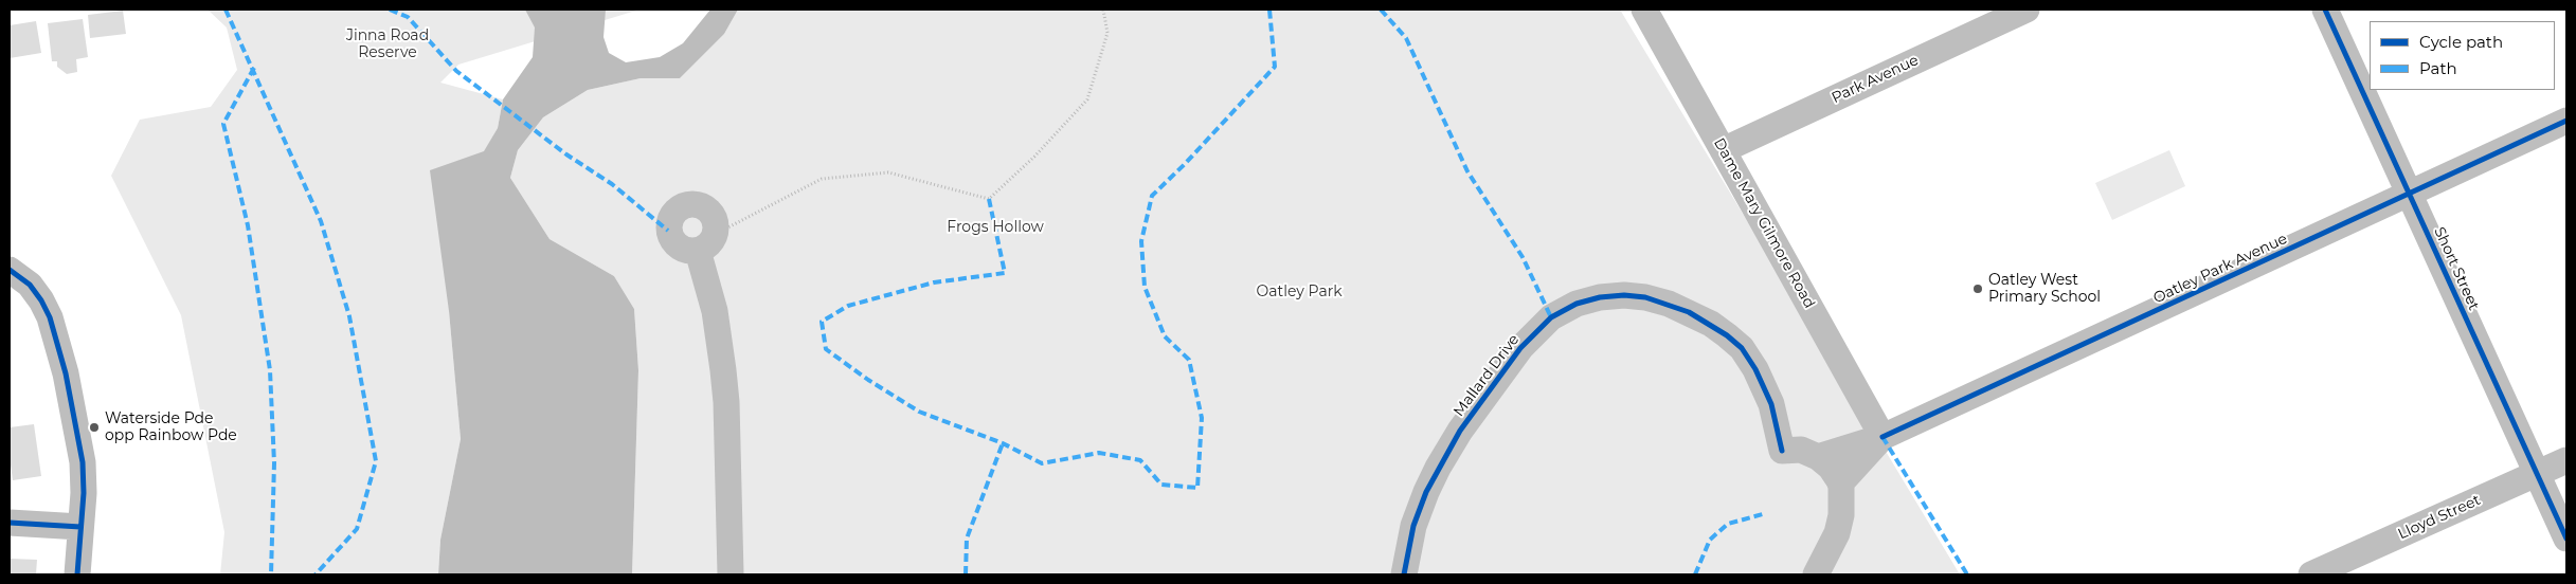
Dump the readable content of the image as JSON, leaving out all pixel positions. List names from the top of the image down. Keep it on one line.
{"streets":{"street":["Park Avenue","Dame Mary Gilmore Road","Oatley Park Avenue","Short Street","Mallard Drive","Lloyd Street"]},"crossings":[["Park Avenue","Dame Mary Gilmore Road"],["Dame Mary Gilmore Road","Oatley Park Avenue"],["Oatley Park Avenue","Short Street"],["Short Street","Lloyd Street"]],"parks":["Jinna Road Reserve","Frogs Hollow","Oatley Park"],"places":["Oatley West Primary School","Waterside Pde opp Rainbow Pde"],"legend":["Cycle path","Path"]}
